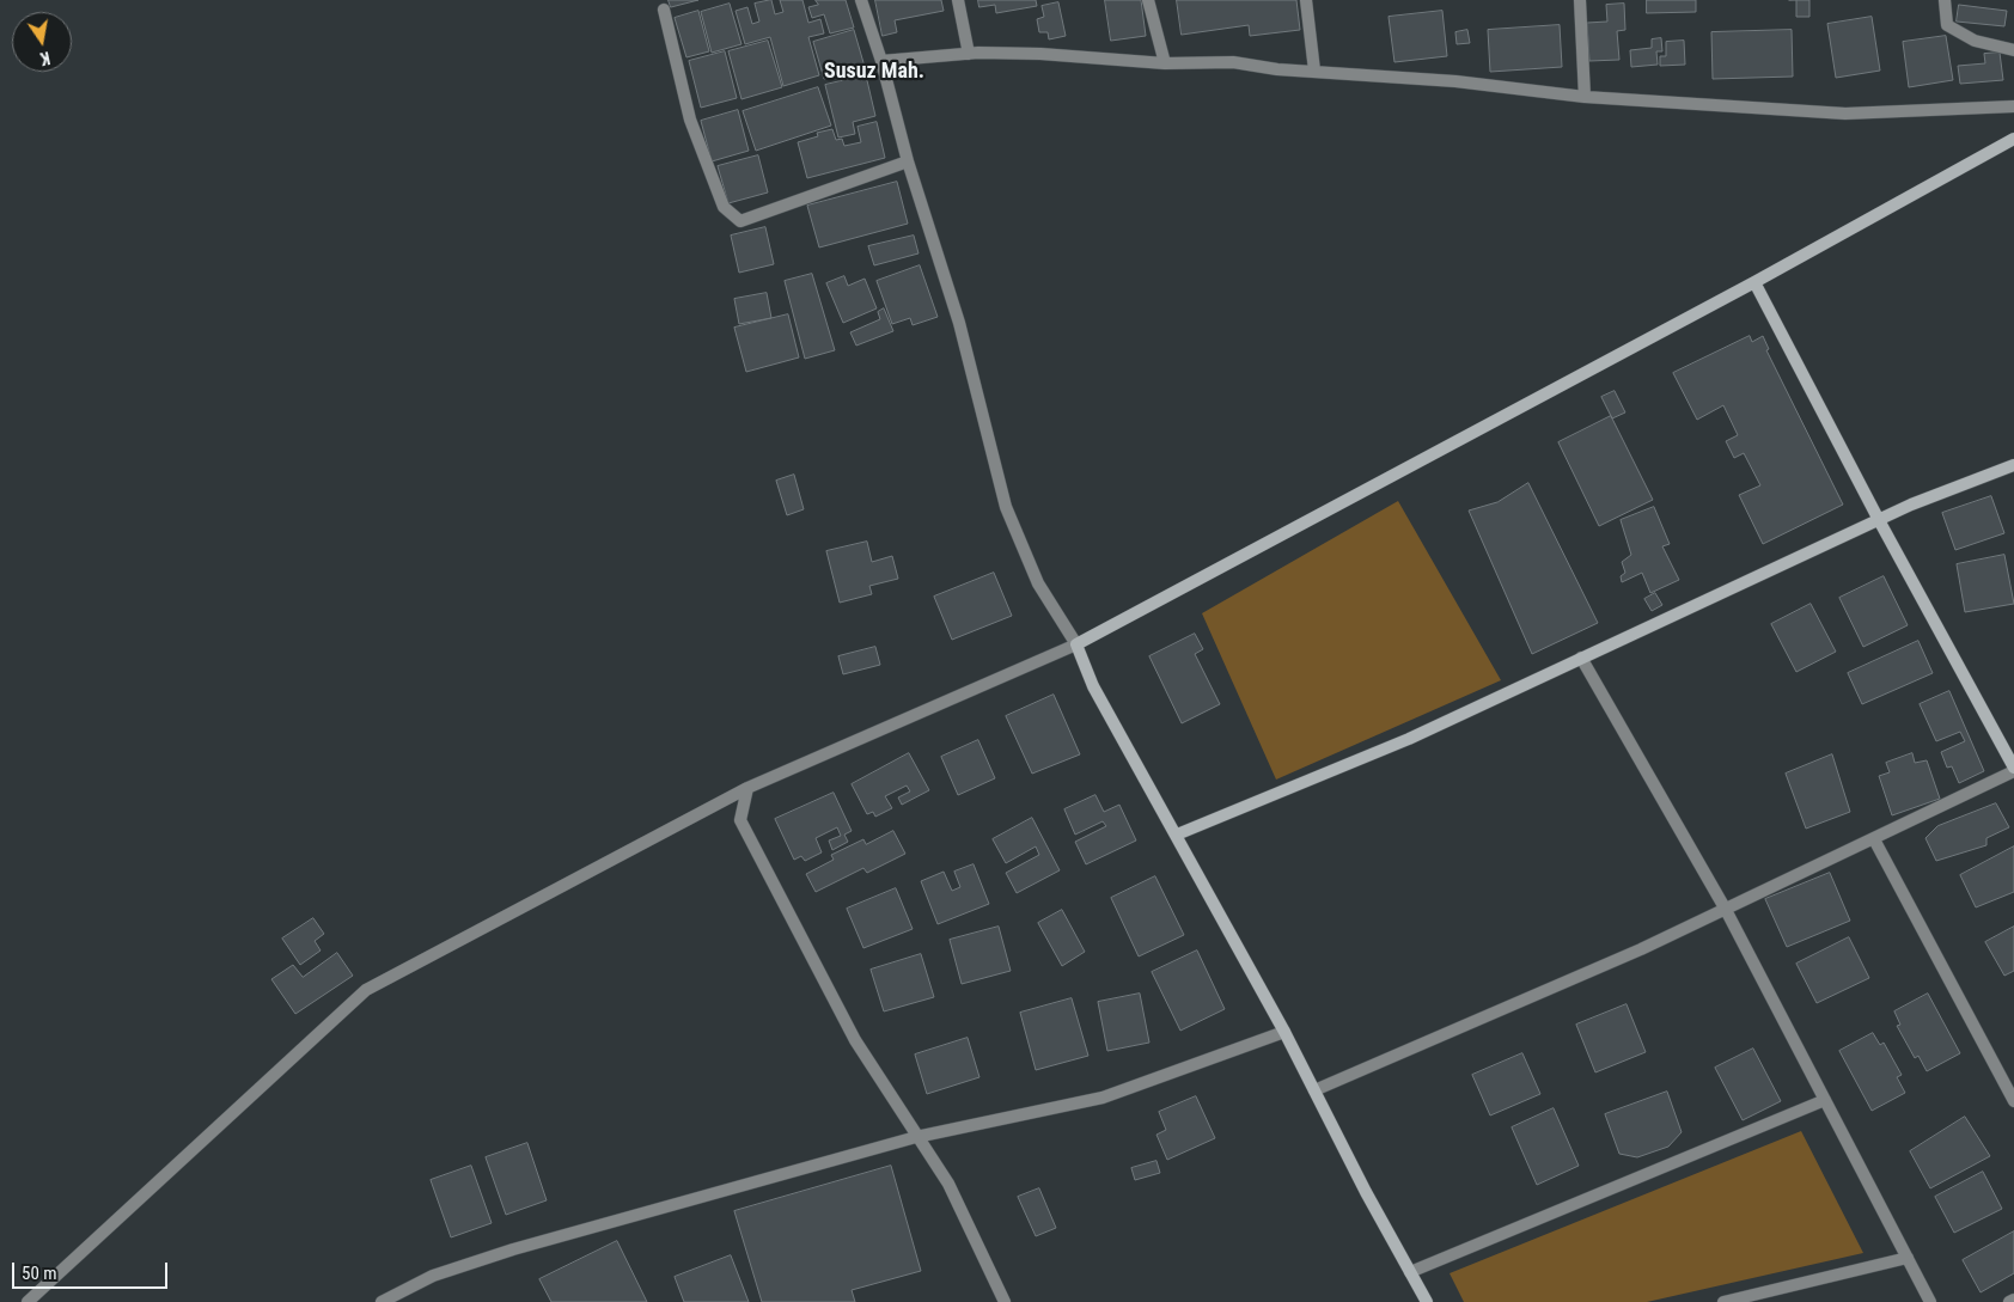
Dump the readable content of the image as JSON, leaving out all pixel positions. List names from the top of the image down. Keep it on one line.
{"districts":["Susuz Mah."],"scale_bar":"50 m","north":"bottom"}
